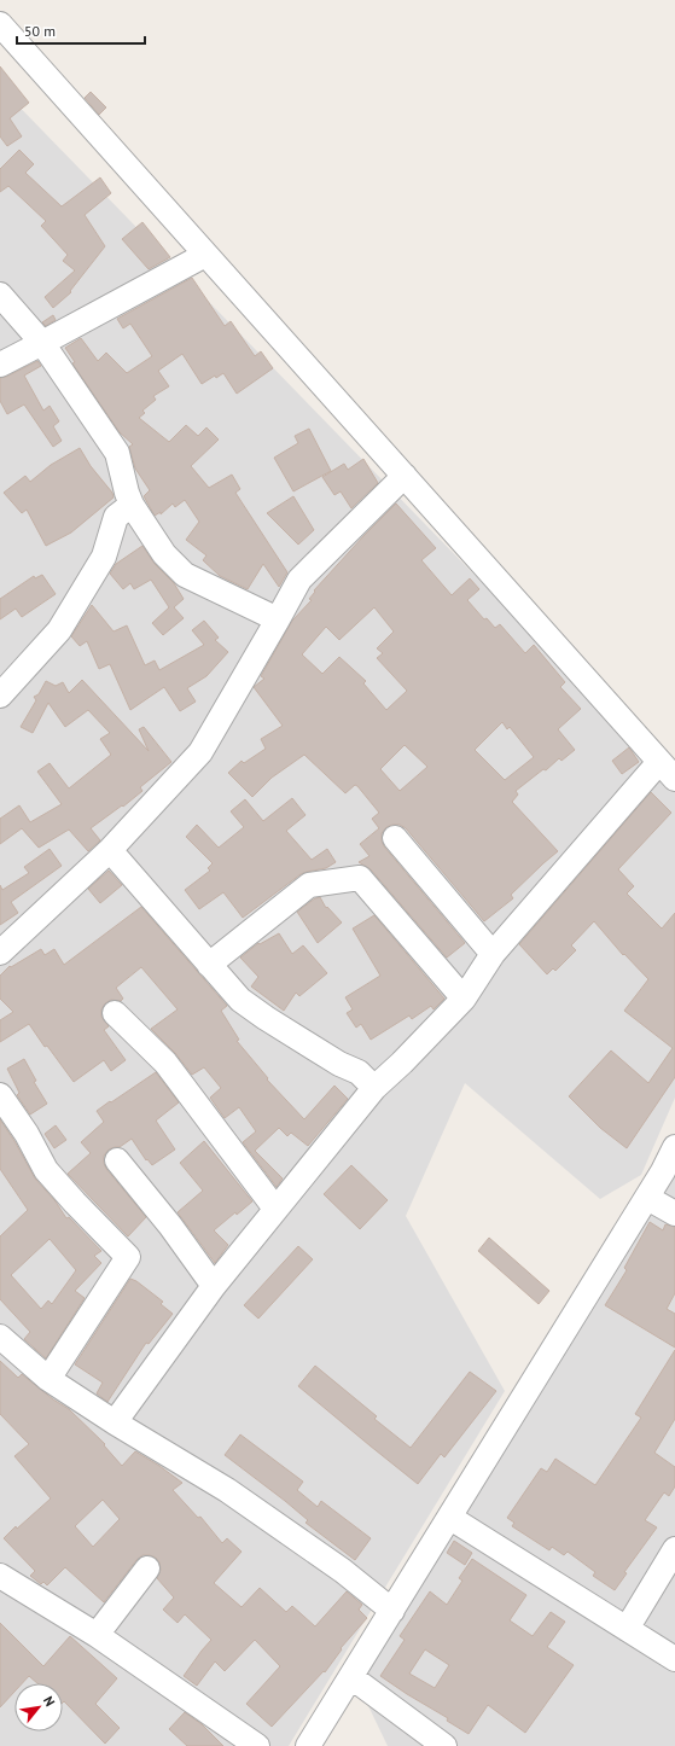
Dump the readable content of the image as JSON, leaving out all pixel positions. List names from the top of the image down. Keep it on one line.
{"scale_bar":"50 m","north":"top right"}
